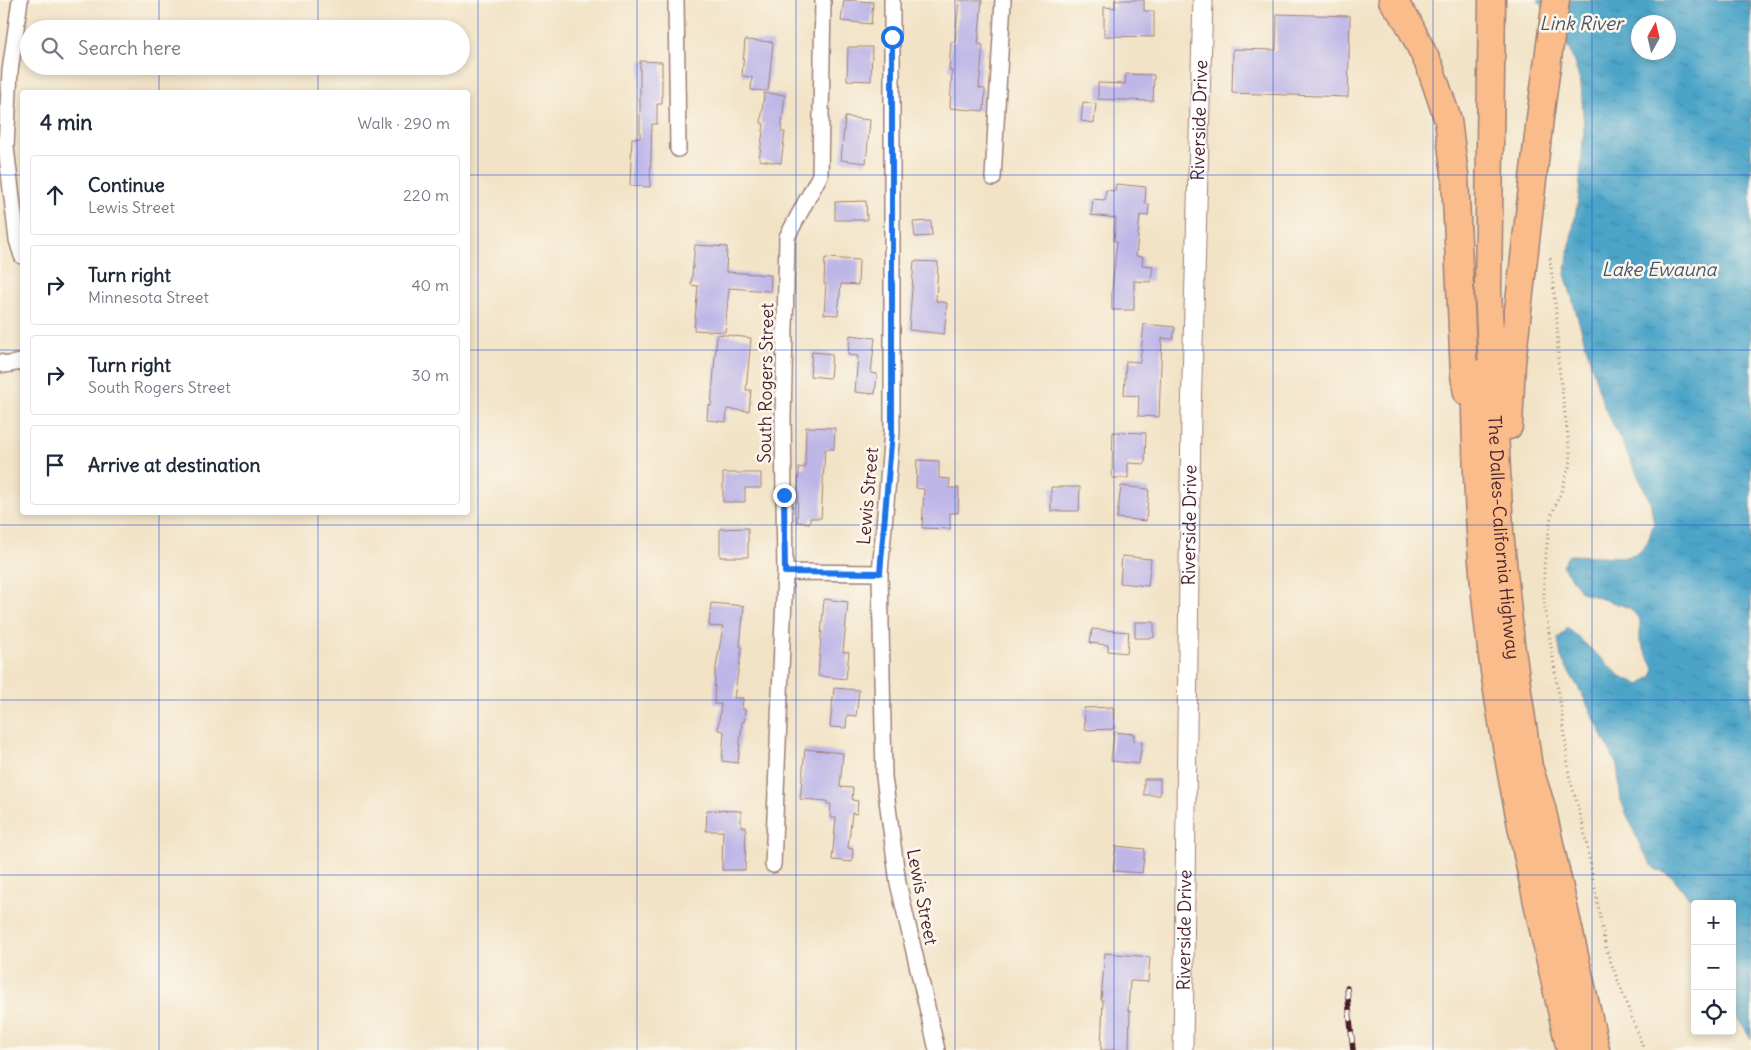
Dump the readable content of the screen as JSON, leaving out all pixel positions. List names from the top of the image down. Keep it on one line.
{"streets":{"highway":["The Dalles-California Highway"],"street":["Riverside Drive","South Rogers Street","Lewis Street"]},"water":["Link River","Lake Ewauna"],"north":"top","page":{"search":"Search here","heading":["4 min","Walk · 290 m"],"list":[["Continue","Lewis Street","220 m"],["Turn right","Minnesota Street","40 m"],["Turn right","South Rogers Street","30 m"],"Arrive at destination"],"map_buttons":["+","−"]}}
